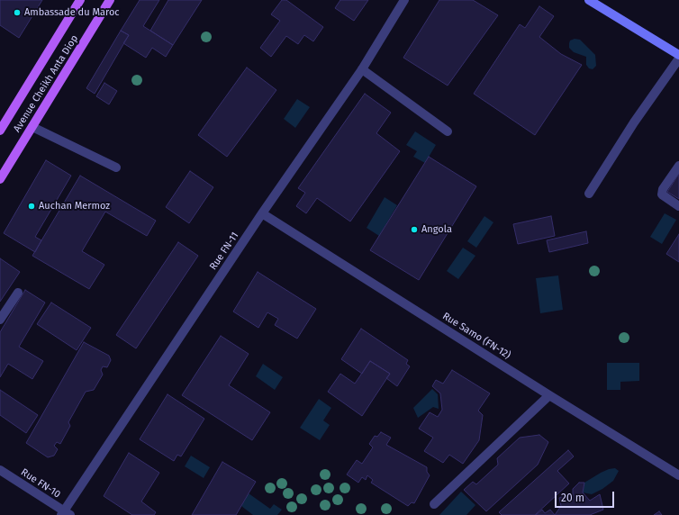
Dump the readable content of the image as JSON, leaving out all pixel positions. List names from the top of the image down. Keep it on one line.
{"streets":{"main road":["Avenue Cheikh Anta Diop"],"street":["Rue FN-11","Rue Samo (FN-12)","Rue FN-10"]},"crossings":[["Rue FN-11","Rue Samo (FN-12)"],["Rue FN-11","Rue FN-10"]],"places":["Ambassade du Maroc","Auchan Mermoz","Angola"],"scale_bar":"20 m"}
